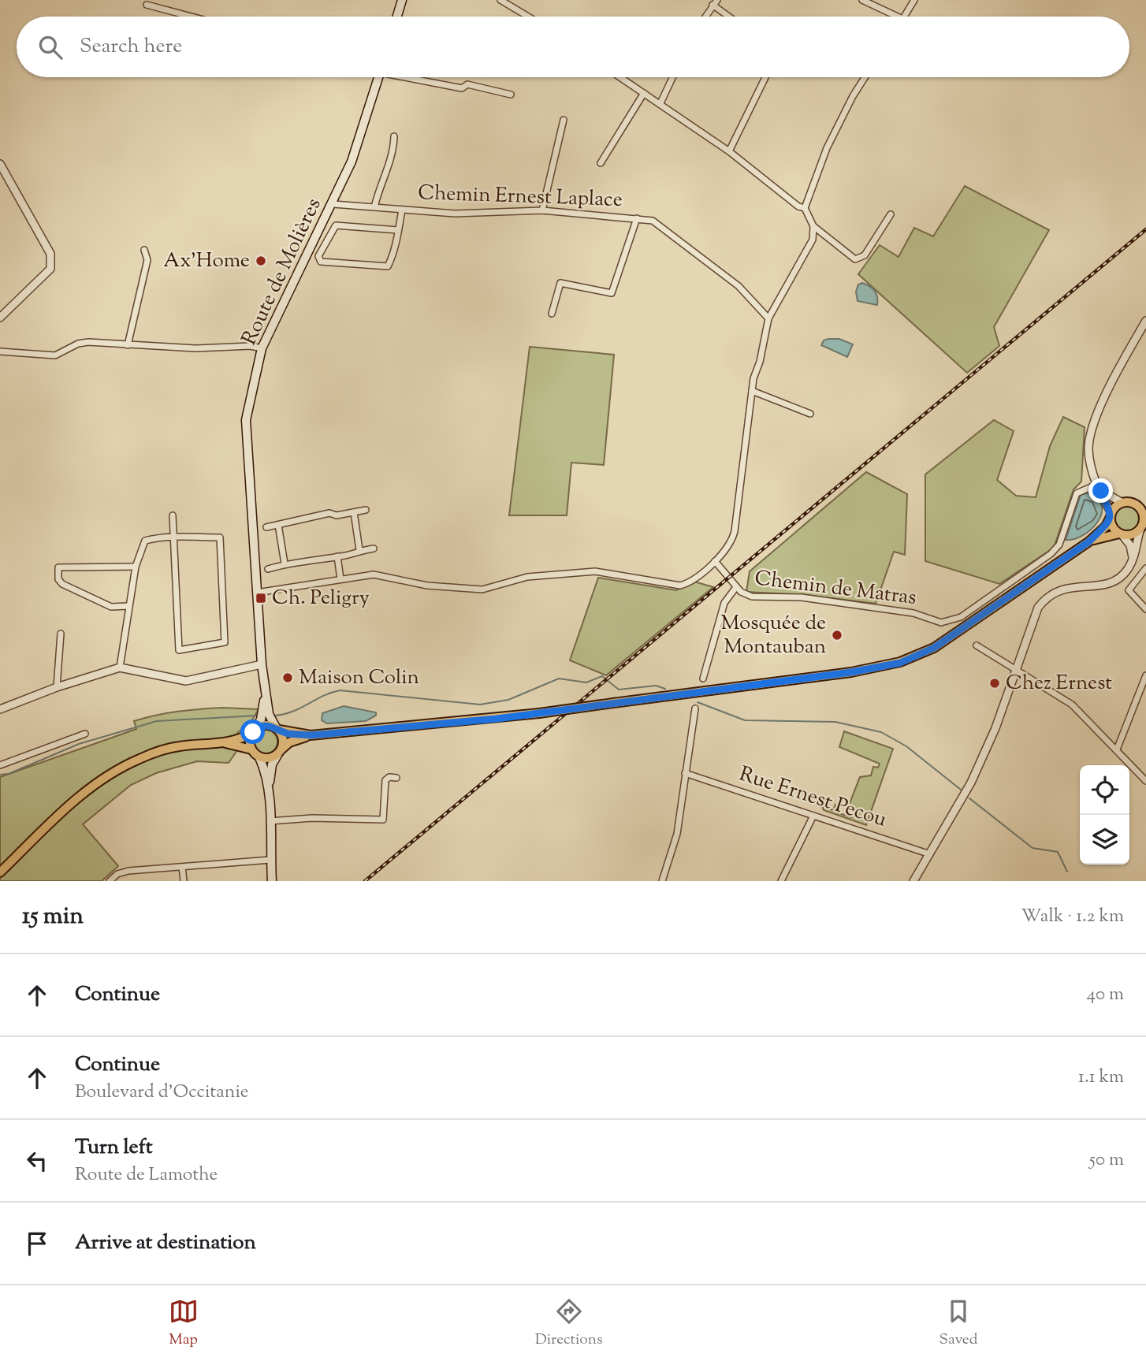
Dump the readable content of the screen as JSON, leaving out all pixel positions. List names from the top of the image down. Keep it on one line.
{"streets":{"main road":["Route de Molières"],"street":["Chemin Ernest Laplace","Chemin de Matras","Rue Ernest Pecou"]},"crossings":[["Chemin Ernest Laplace","Route de Molières"]],"places":{"other":["Ax'Home","Mosquée de Montauban","Maison Colin","Chez Ernest"],"transit":["Ch. Peligry"]},"page":{"search":"Search here","heading":["15 min","Walk · 1.2 km"],"list":[["Continue","40 m"],["Continue","Boulevard d'Occitanie","1.1 km"],["Turn left","Route de Lamothe","50 m"],"Arrive at destination"],"nav":["Map","Directions","Saved"]}}
